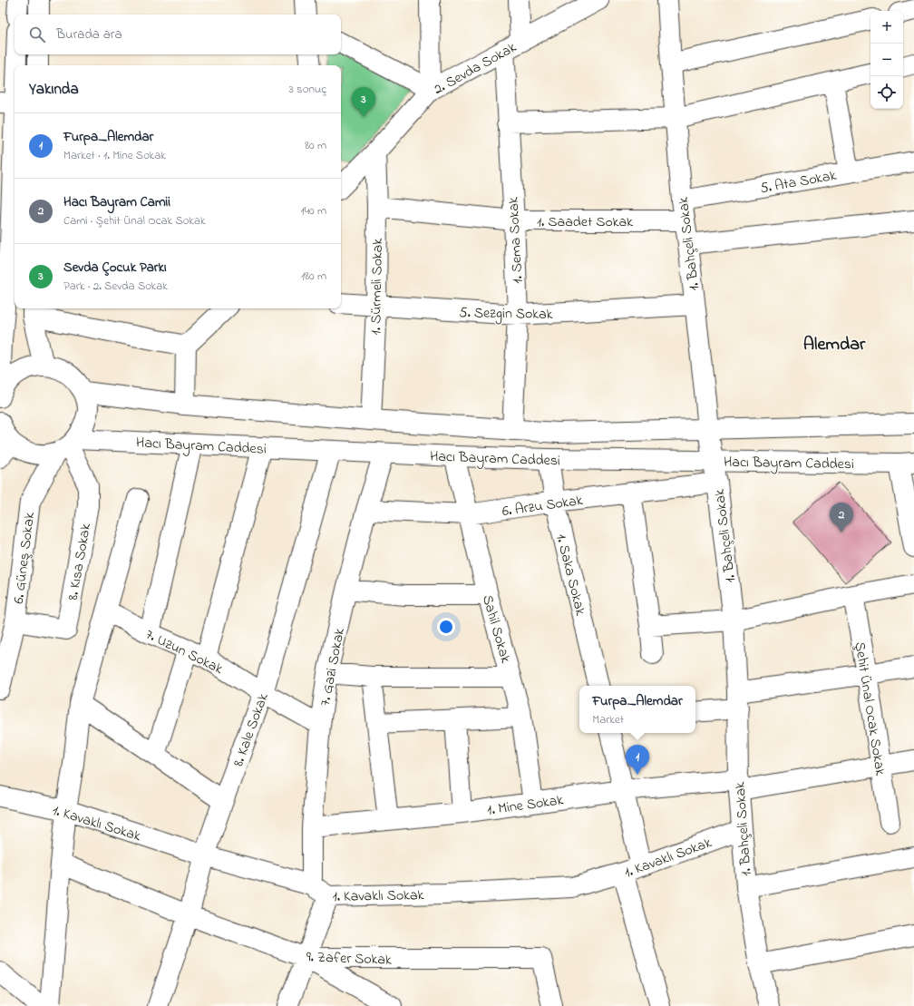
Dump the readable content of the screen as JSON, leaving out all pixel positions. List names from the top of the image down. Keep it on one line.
{"streets":{"street":["2. Sevda Sokak","5. Ata Sokak","1. Saadet Sokak","1. Sema Sokak","1. Bahçeli Sokak","1. Sürmeli Sokak","5. Sezgin Sokak","Hacı Bayram Caddesi","6. Arzu Sokak","6. Güneş Sokak","8. Kısa Sokak","1. Saka Sokak","Sahil Sokak","7. Uzun Sokak","7. Gazi Sokak","Şehit Ünal Ocak Sokak","8. Kale Sokak","1. Mine Sokak","1. Kavaklı Sokak","9. Zafer Sokak"]},"crossings":[["2. Sevda Sokak","1. Sema Sokak"],["2. Sevda Sokak","1. Sürmeli Sokak"],["5. Ata Sokak","1. Bahçeli Sokak"],["1. Saadet Sokak","1. Sema Sokak"],["1. Saadet Sokak","1. Bahçeli Sokak"],["1. Saadet Sokak","1. Sürmeli Sokak"],["1. Sema Sokak","5. Sezgin Sokak"],["1. Sema Sokak","Hacı Bayram Caddesi"],["1. Bahçeli Sokak","5. Sezgin Sokak"],["1. Bahçeli Sokak","Hacı Bayram Caddesi"],["1. Bahçeli Sokak","6. Arzu Sokak"],["1. Bahçeli Sokak","1. Mine Sokak"],["1. Bahçeli Sokak","1. Kavaklı Sokak"],["1. Sürmeli Sokak","5. Sezgin Sokak"],["1. Sürmeli Sokak","Hacı Bayram Caddesi"],["Hacı Bayram Caddesi","6. Güneş Sokak"],["Hacı Bayram Caddesi","8. Kısa Sokak"],["Hacı Bayram Caddesi","1. Saka Sokak"],["Hacı Bayram Caddesi","Sahil Sokak"],["Hacı Bayram Caddesi","7. Gazi Sokak"],["Hacı Bayram Caddesi","8. Kale Sokak"],["6. Arzu Sokak","1. Saka Sokak"],["6. Arzu Sokak","Sahil Sokak"],["6. Arzu Sokak","7. Gazi Sokak"],["6. Güneş Sokak","8. Kısa Sokak"],["Sahil Sokak","1. Mine Sokak"],["7. Uzun Sokak","7. Gazi Sokak"],["7. Uzun Sokak","8. Kale Sokak"],["7. Gazi Sokak","1. Mine Sokak"],["7. Gazi Sokak","1. Kavaklı Sokak"],["7. Gazi Sokak","9. Zafer Sokak"],["Şehit Ünal Ocak Sokak","1. Mine Sokak"],["8. Kale Sokak","1. Kavaklı Sokak"],["8. Kale Sokak","9. Zafer Sokak"]],"districts":["Alemdar"],"page":{"map_buttons":["+","−"],"search":"Burada ara","heading":["Yakında","3 sonuç"],"pins":["3","2","1"],"list":[{"mark":"1","name":"Furpa_Alemdar","note":"Market · 1. Mine Sokak","value":"80 m"},{"mark":"2","name":"Hacı Bayram Camii","note":"Cami · Şehit Ünal Ocak Sokak","value":"140 m"},{"mark":"3","name":"Sevda Çocuk Parkı","note":"Park · 2. Sevda Sokak","value":"180 m"}],"popup":["Furpa_Alemdar","Market"]}}
